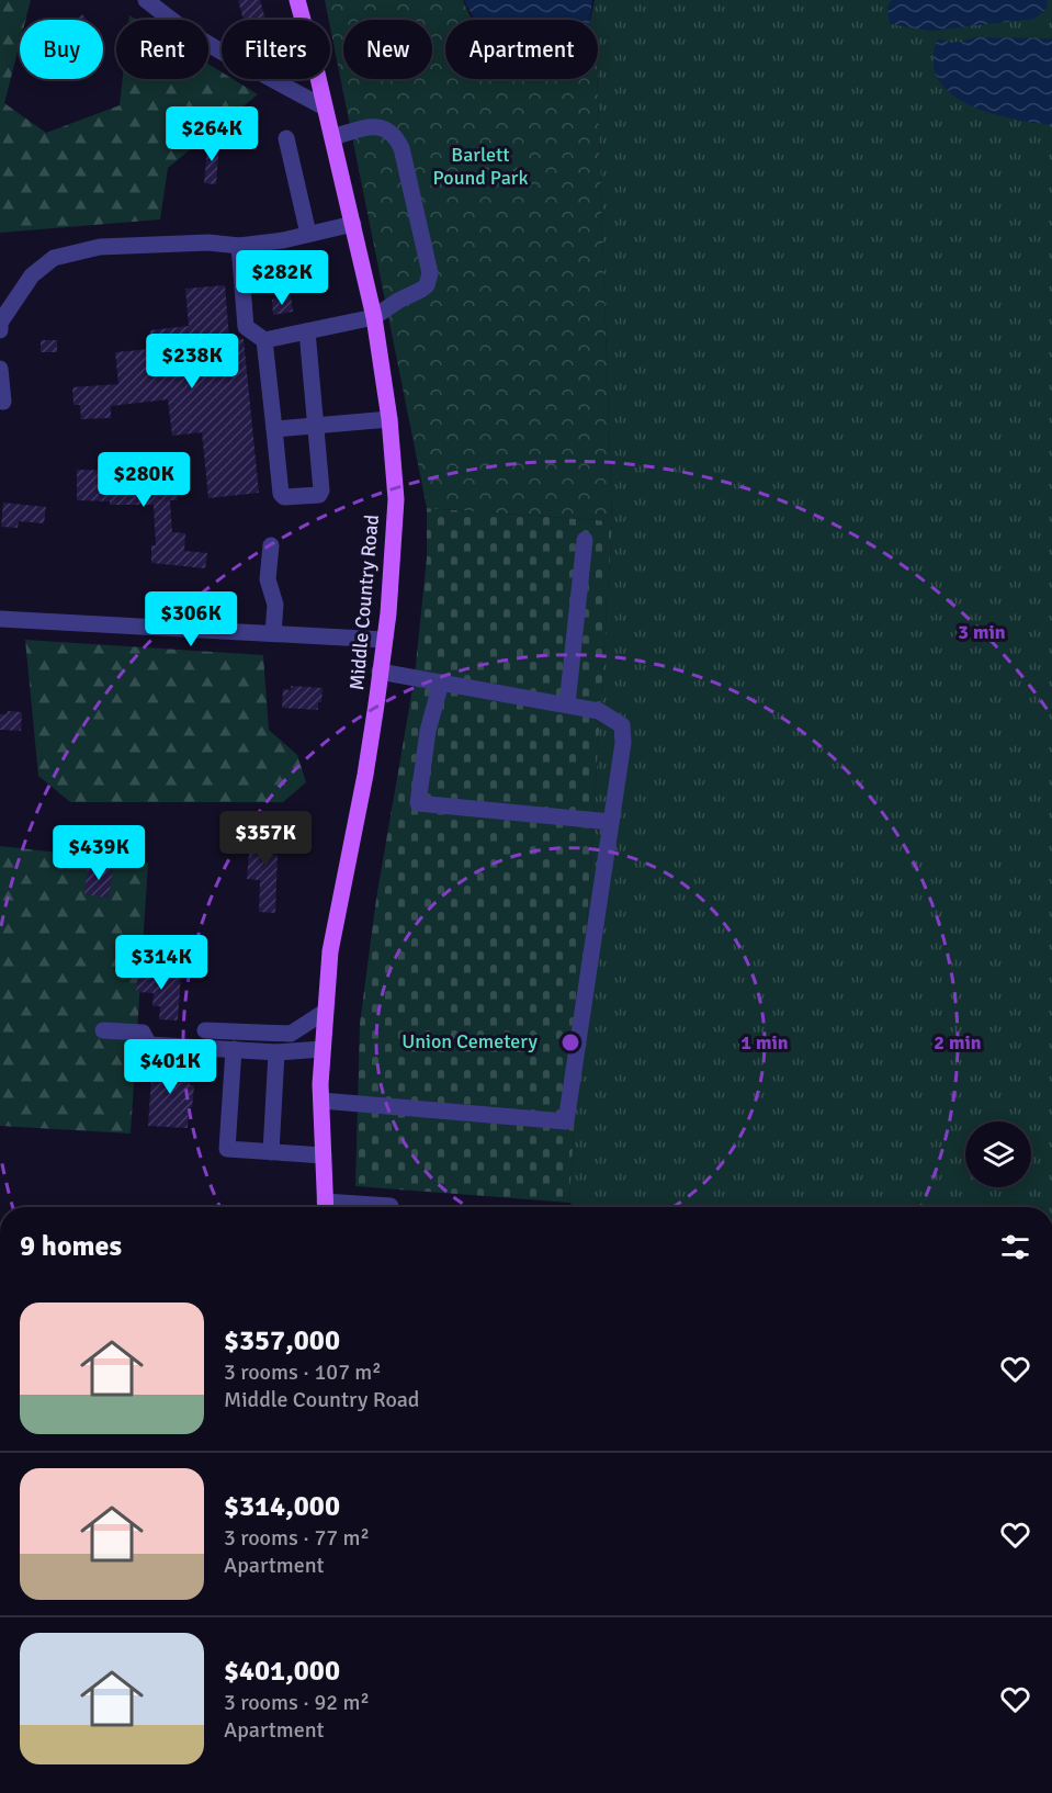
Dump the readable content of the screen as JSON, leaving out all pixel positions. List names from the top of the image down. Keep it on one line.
{"streets":{"main road":["Middle Country Road"]},"parks":["Barlett Pound Park","Union Cemetery"],"page":{"chip":["Buy","Rent","Filters","New","Apartment"],"price":["$264K","$282K","$238K","$280K","$306K","$357K","$439K","$314K","$401K"],"heading":"9 homes","list":[{"name":"$357,000","note":"3 rooms · 107 m² · Middle Country Road"},{"name":"$314,000","note":"3 rooms · 77 m² · Apartment"},{"name":"$401,000","note":"3 rooms · 92 m² · Apartment"}]},"rings":["3 min","1 min","2 min"]}
